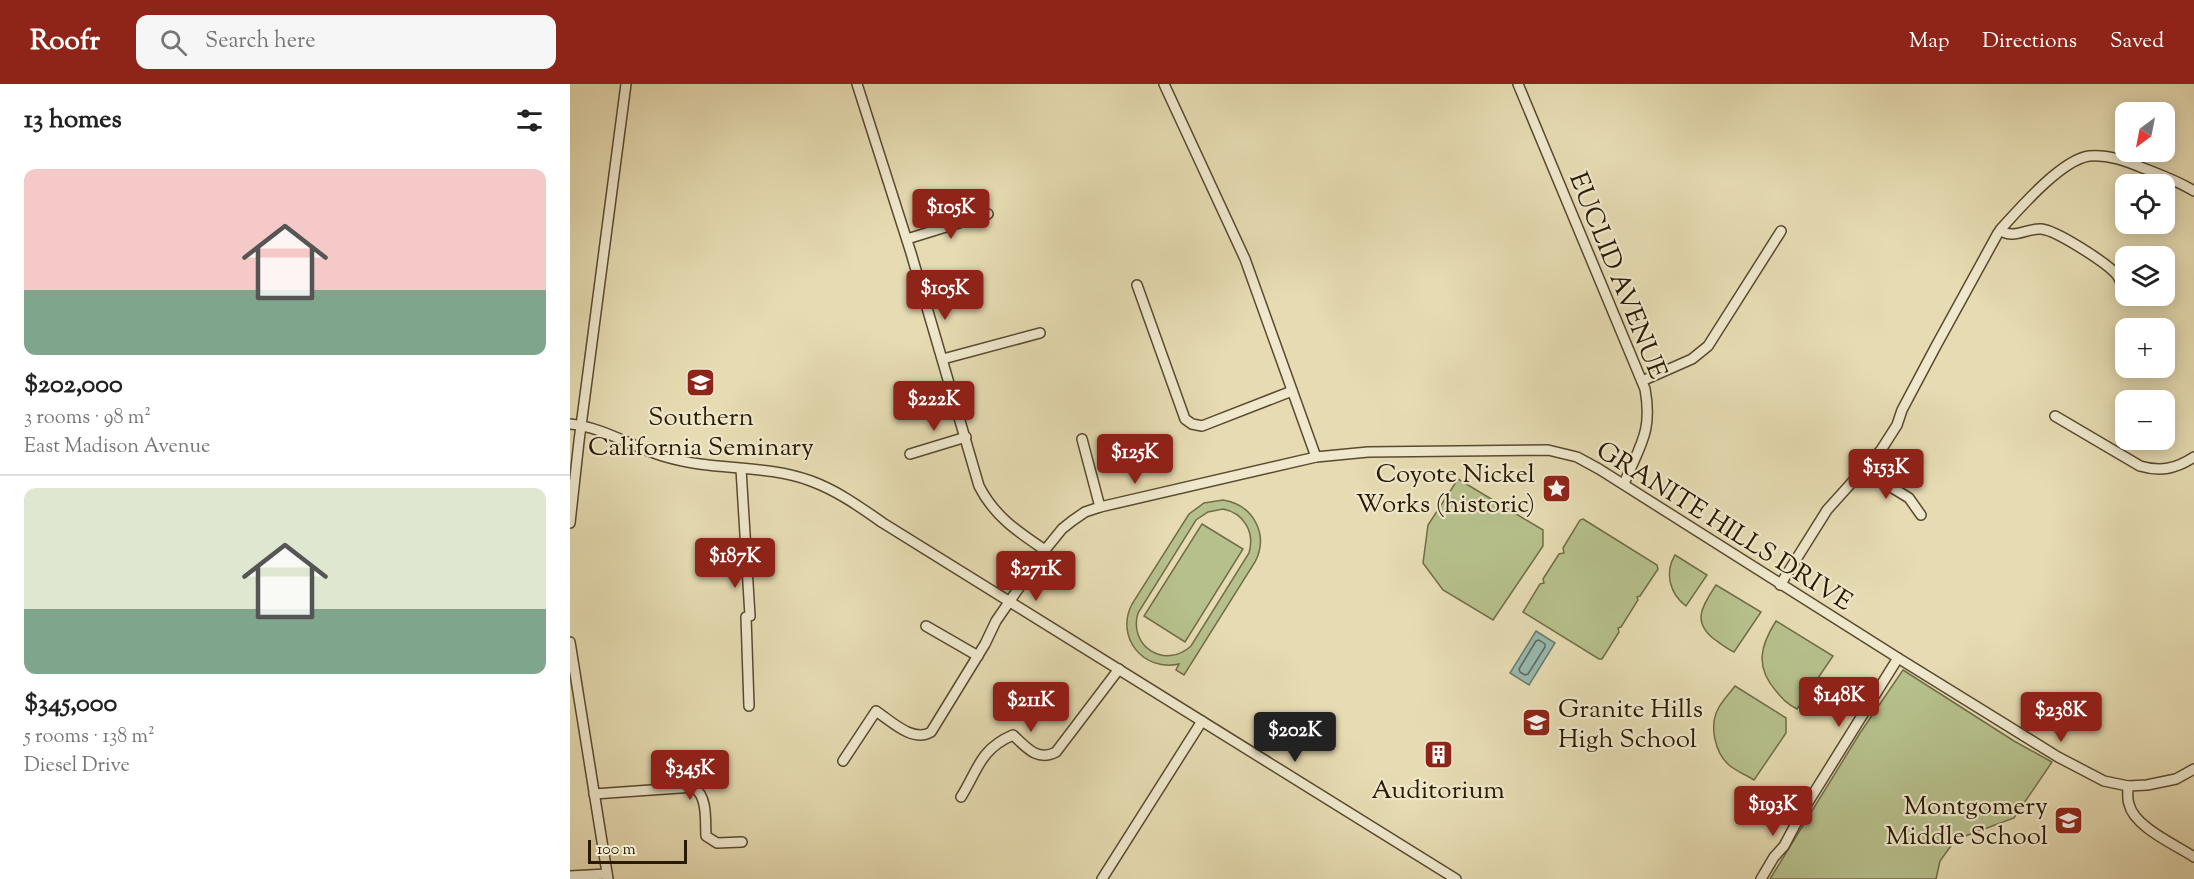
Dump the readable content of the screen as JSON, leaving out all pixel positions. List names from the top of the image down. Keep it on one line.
{"streets":{"street":["EUCLID AVENUE","GRANITE HILLS DRIVE"]},"crossings":[["EUCLID AVENUE","GRANITE HILLS DRIVE"]],"places":{"school or university":["Southern California Seminary","Granite Hills High School","Montgomery Middle School"],"place":["Coyote Nickel Works (historic)"],"building":["Auditorium"]},"scale_bar":"100 m","north":"bottom left","page":{"header":"Roofr","search":"Search here","nav":["Map","Directions","Saved"],"heading":"13 homes","map_buttons":["+","−"],"list":[{"name":"$202,000","note":"3 rooms · 98 m² · East Madison Avenue"},{"name":"$345,000","note":"5 rooms · 138 m² · Diesel Drive"}],"price":["$105K","$105K","$222K","$125K","$153K","$187K","$271K","$148K","$211K","$238K","$202K","$345K","$193K"],"scale":"100 m"}}
